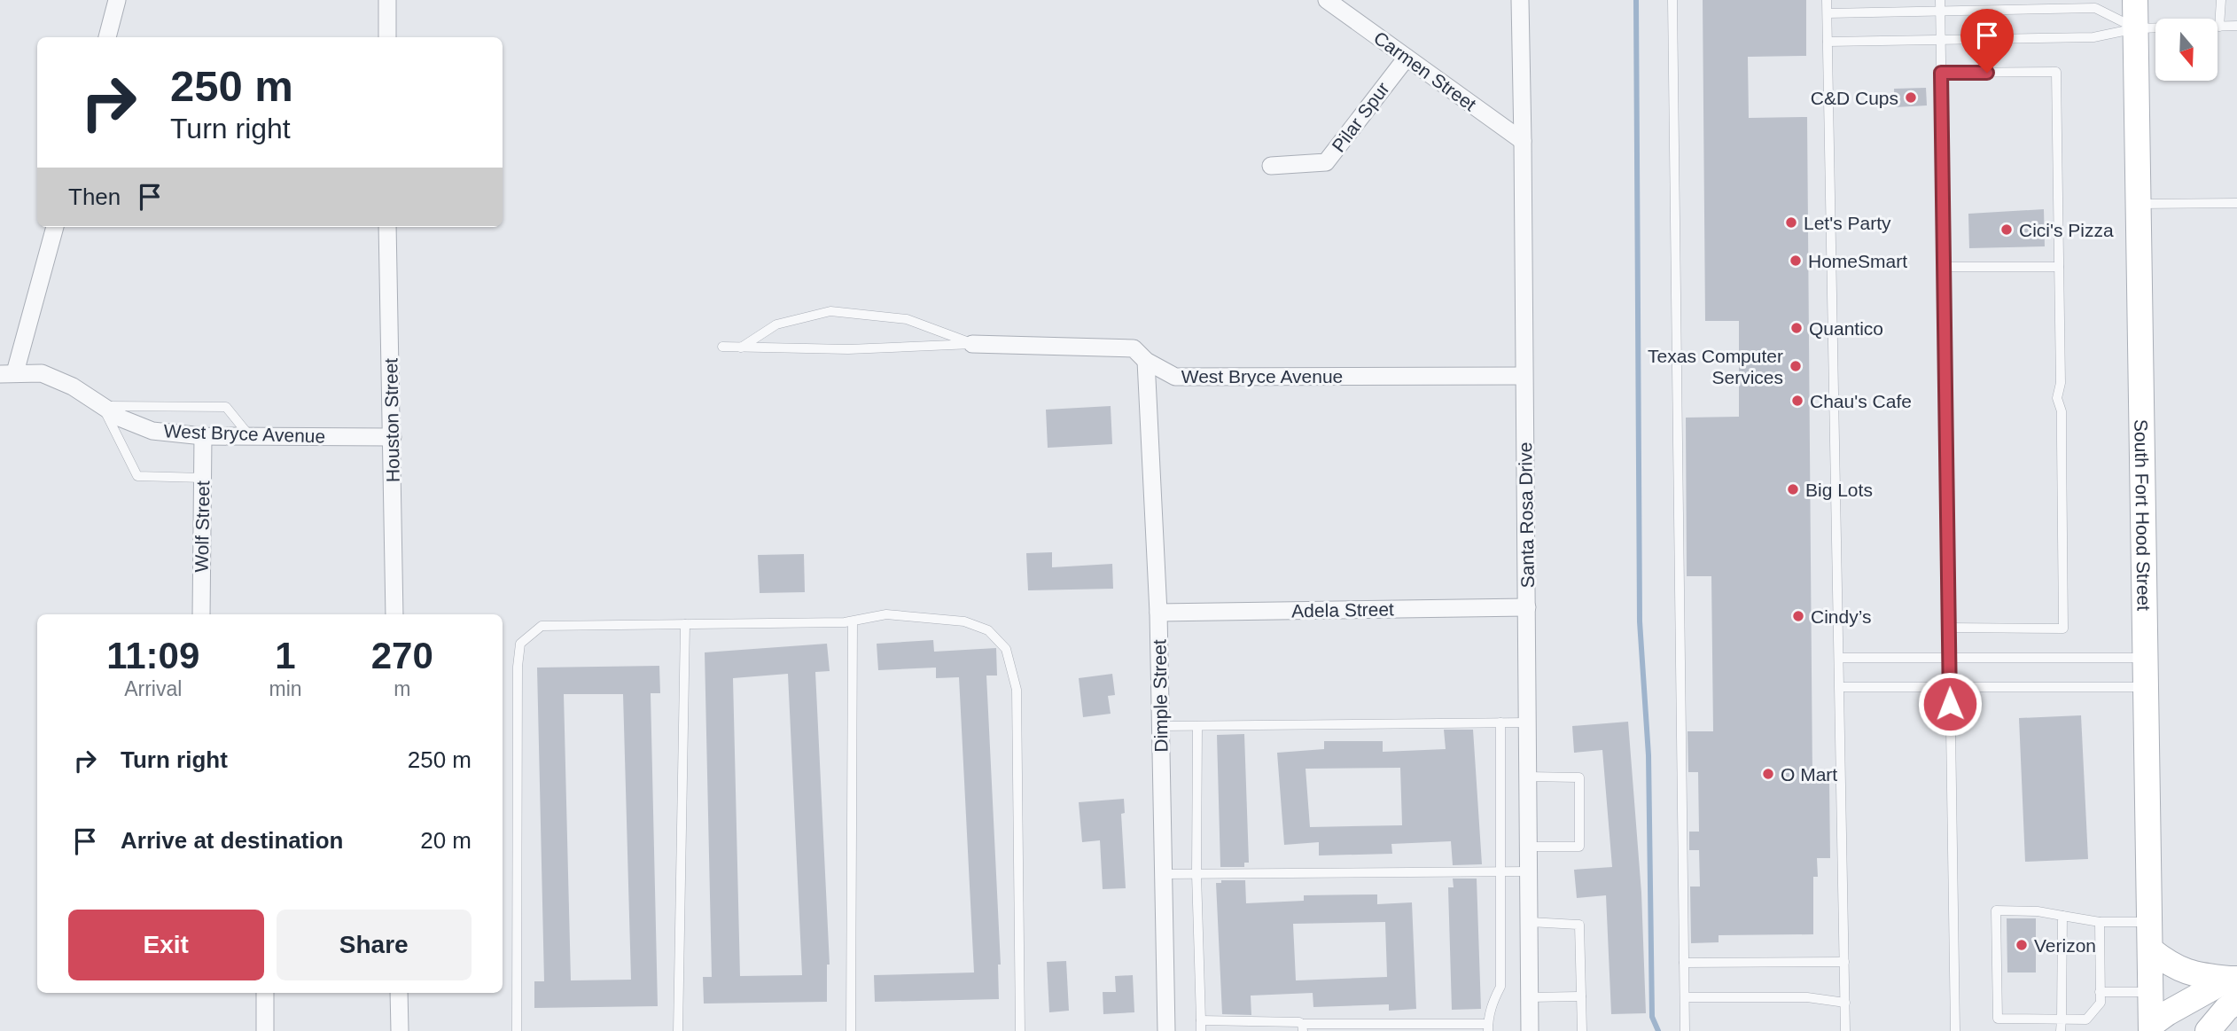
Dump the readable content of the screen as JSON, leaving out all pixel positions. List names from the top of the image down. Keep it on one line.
{"streets":{"main road":["South Fort Hood Street"],"street":["Carmen Street","Pilar Spur","West Bryce Avenue","Houston Street","Santa Rosa Drive","Wolf Street","Adela Street","Dimple Street"]},"crossings":[["Carmen Street","Pilar Spur"],["Carmen Street","Santa Rosa Drive"],["West Bryce Avenue","Houston Street"],["West Bryce Avenue","Santa Rosa Drive"],["West Bryce Avenue","Wolf Street"],["West Bryce Avenue","Dimple Street"],["Santa Rosa Drive","Adela Street"],["Adela Street","Dimple Street"]],"places":["C&D Cups","Let's Party","Cici's Pizza","HomeSmart","Quantico","Texas Computer Services","Chau's Cafe","Big Lots","Cindy’s","O Mart","Verizon"],"north":"bottom","page":{"turn":["250 m","Turn right"],"then":"Then","eta":["11:09","Arrival","1","min","270","m"],"list":[{"name":"Turn right","value":"250 m"},{"name":"Arrive at destination","value":"20 m"}],"buttons":["Exit","Share"]}}
